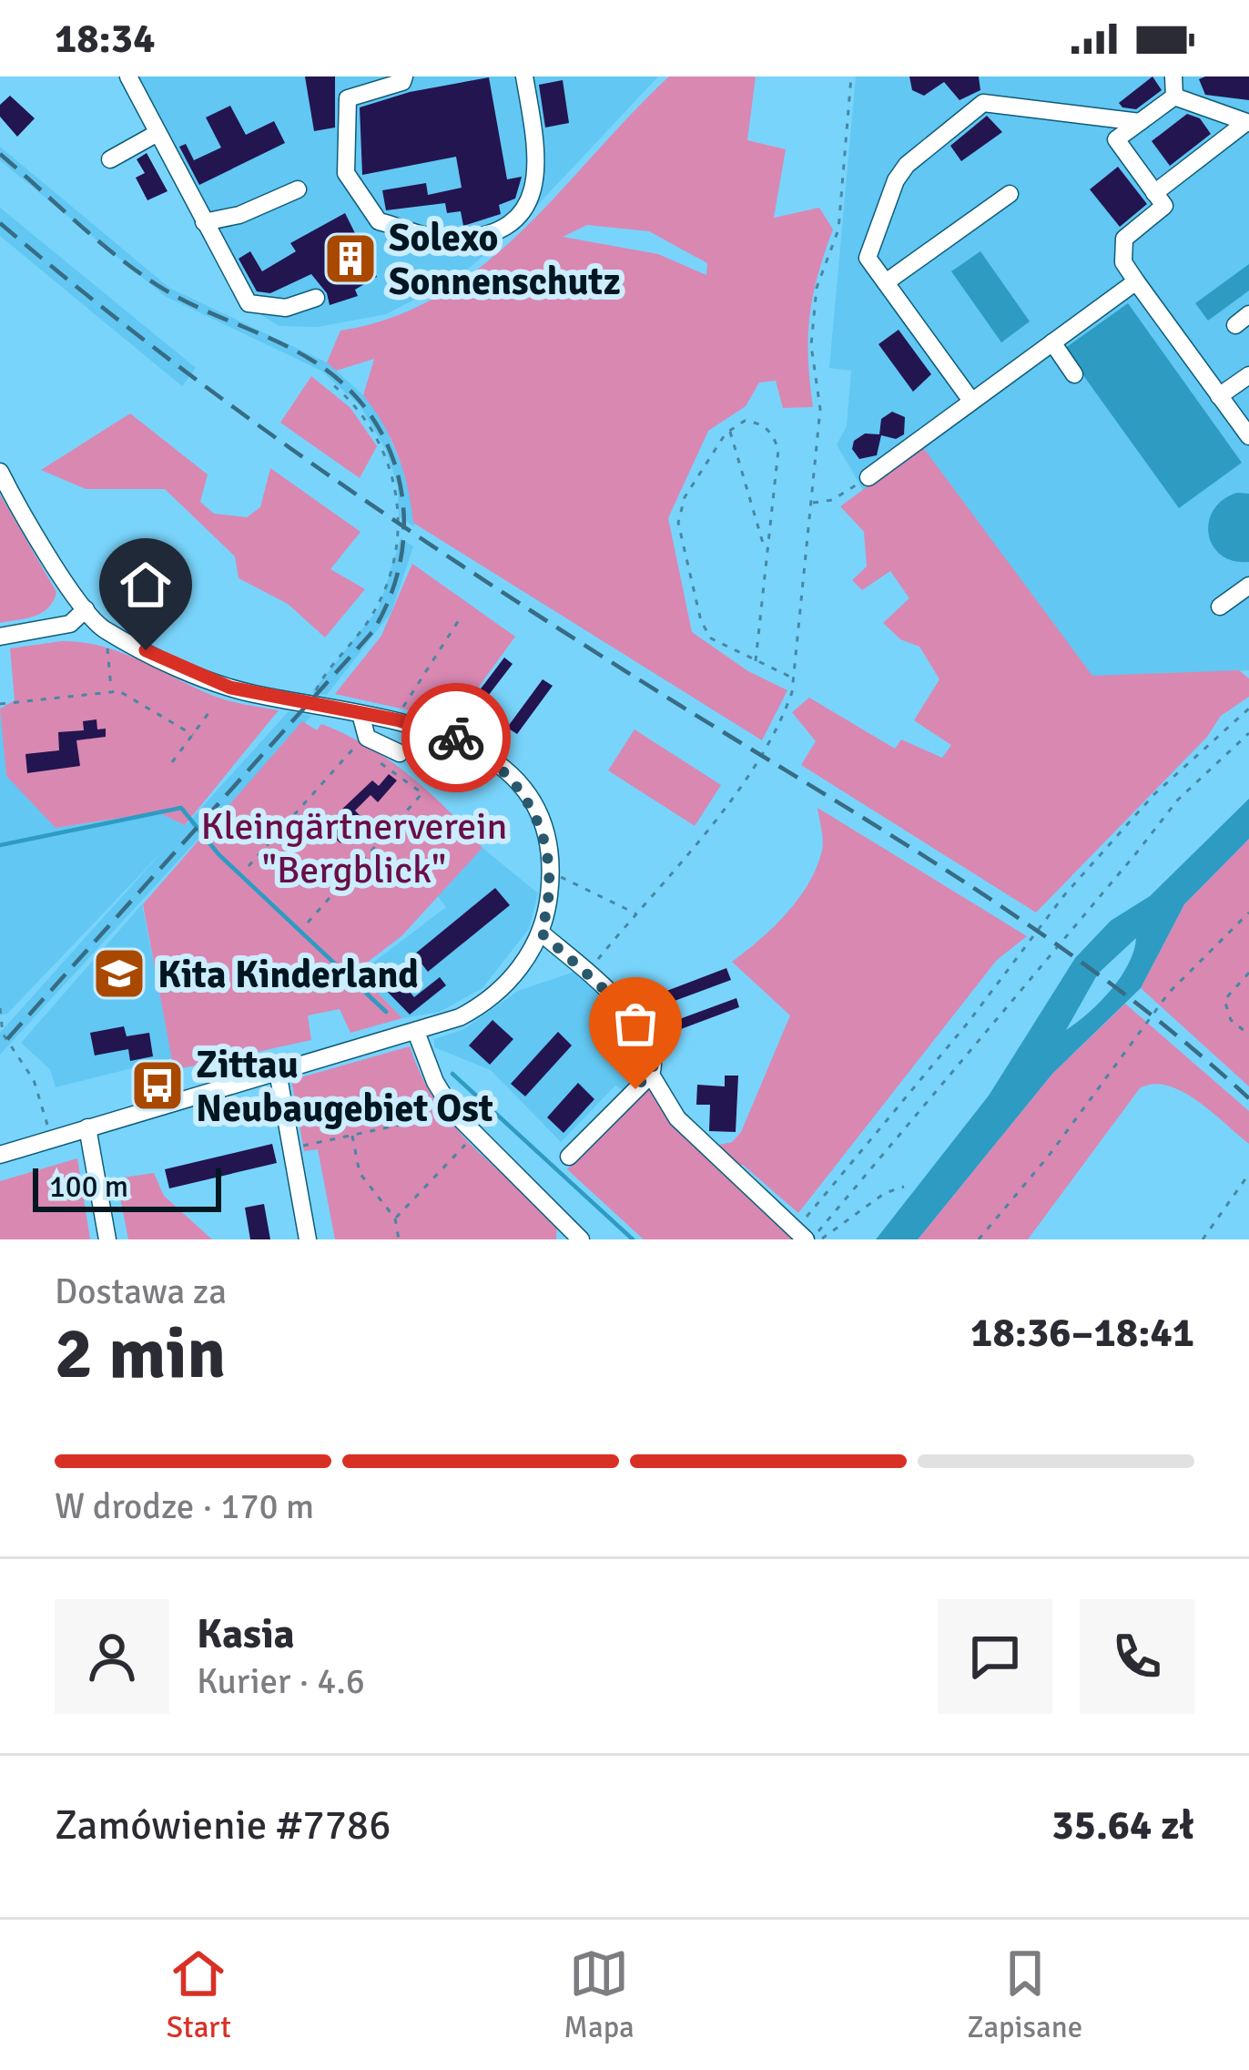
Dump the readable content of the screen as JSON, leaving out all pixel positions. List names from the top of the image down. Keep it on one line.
{"parks":["Kleingärtnerverein \"Bergblick\""],"places":{"building":["Solexo Sonnenschutz"],"school or university":["Kita Kinderland"],"bus stop":["Zittau Neubaugebiet Ost"]},"scale_bar":"100 m","page":{"status":"18:34","scale":"100 m","heading":["2 min","Dostawa za","18:36–18:41"],"panel":["Kasia","Kurier · 4.6","Zamówienie #7786","35.64 zł"],"bar":"W drodze · 170 m","tabs":["Start","Mapa","Zapisane"]}}
